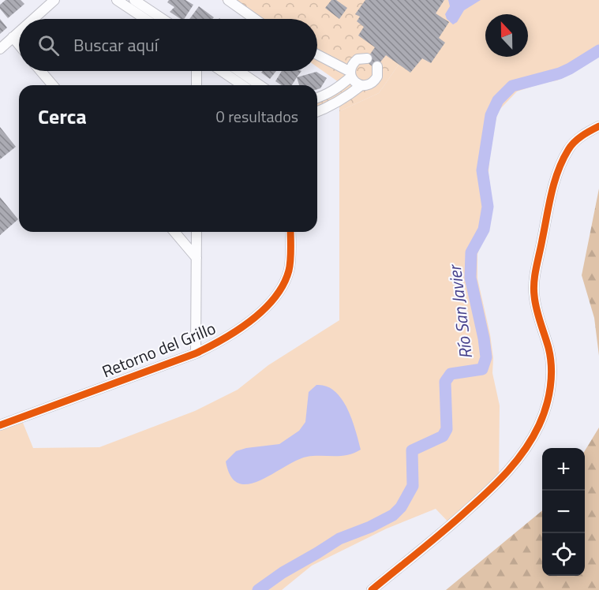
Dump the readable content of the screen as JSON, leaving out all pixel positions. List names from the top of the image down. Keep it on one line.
{"streets":{"street":["Retorno del Grillo"]},"water":["Río San Javier"],"north":"top","page":{"search":"Buscar aquí","heading":["Cerca","0 resultados"],"map_buttons":["+","−"]}}
